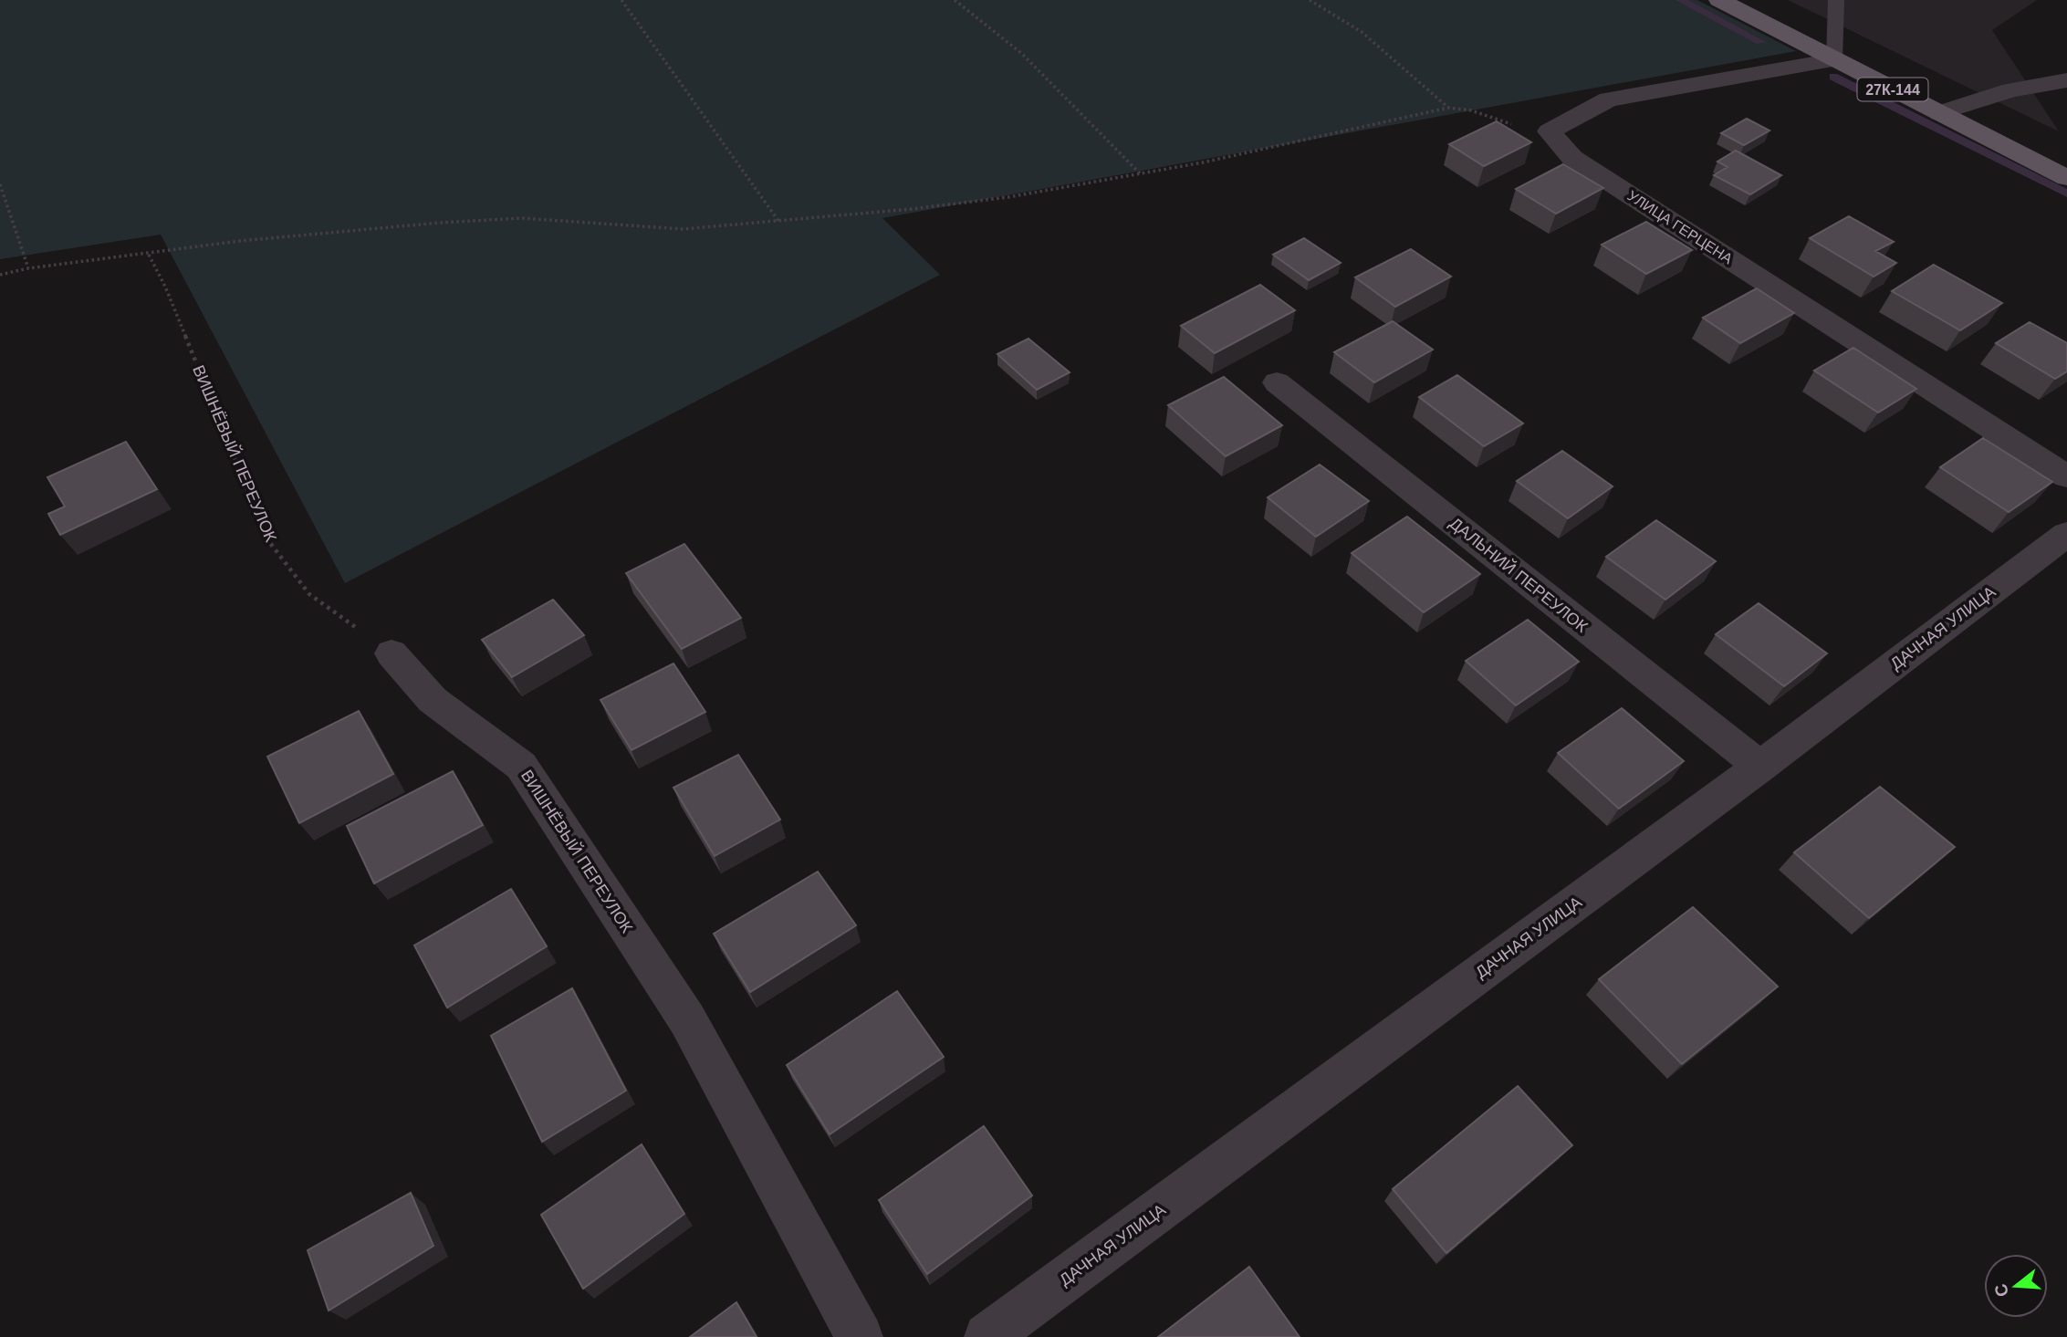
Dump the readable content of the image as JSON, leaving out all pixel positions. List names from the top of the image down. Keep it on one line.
{"streets":{"main road":["27К-144"],"street":["УЛИЦА ГЕРЦЕНА","ВИШНЁВЫЙ ПЕРЕУЛОК","ДАЛЬНИЙ ПЕРЕУЛОК","ДАЧНАЯ УЛИЦА"]},"crossings":[["ДАЛЬНИЙ ПЕРЕУЛОК","ДАЧНАЯ УЛИЦА"]],"north":"left"}
